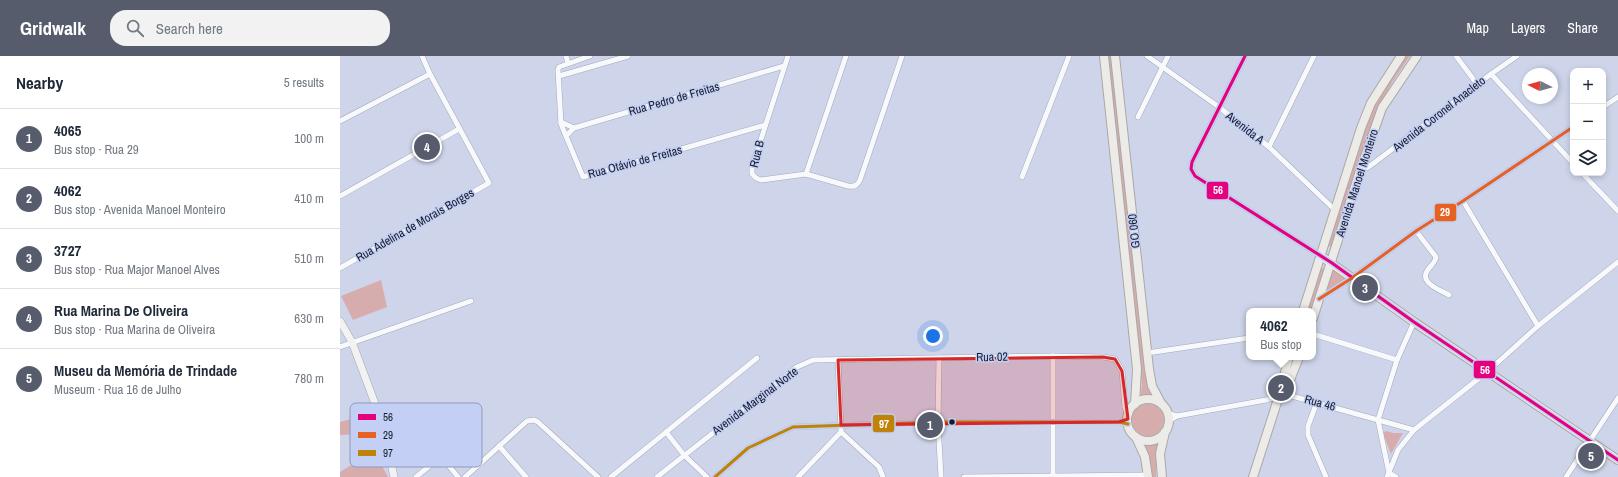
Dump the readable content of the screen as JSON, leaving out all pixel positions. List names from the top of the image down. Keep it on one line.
{"streets":{"main road":["Avenida Manoel Monteiro","GO 060"],"street":["Rua Pedro de Freitas","Avenida Coronel Anacleto","Avenida A","Rua B","Rua Otávio de Freitas","Rua Adelina de Morais Borges","Rua 02","Avenida Marginal Norte","Rua 46"]},"crossings":[["Rua Pedro de Freitas","Rua B"],["Rua Pedro de Freitas","Rua Otávio de Freitas"],["Avenida Coronel Anacleto","Avenida Manoel Monteiro"],["Avenida A","Avenida Manoel Monteiro"],["Rua B","Rua Otávio de Freitas"],["GO 060","Rua 02"],["GO 060","Rua 46"],["Rua 02","Avenida Marginal Norte"],["Rua 02","Rua 46"]],"lines":["transit line 56","transit line 29","transit line 97"],"legend":["56","29","97"],"north":"left","page":{"header":"Gridwalk","search":"Search here","nav":["Map","Layers","Share"],"heading":["Nearby","5 results"],"map_buttons":["+","−"],"list":[{"mark":"1","name":"4065","note":"Bus stop · Rua 29","value":"100 m"},{"mark":"2","name":"4062","note":"Bus stop · Avenida Manoel Monteiro","value":"410 m"},{"mark":"3","name":"3727","note":"Bus stop · Rua Major Manoel Alves","value":"510 m"},{"mark":"4","name":"Rua Marina De Oliveira","note":"Bus stop · Rua Marina de Oliveira","value":"630 m"},{"mark":"5","name":"Museu da Memória de Trindade","note":"Museum · Rua 16 de Julho","value":"780 m"}],"pins":["4","3","2","1","5"],"popup":["4062","Bus stop"]}}
